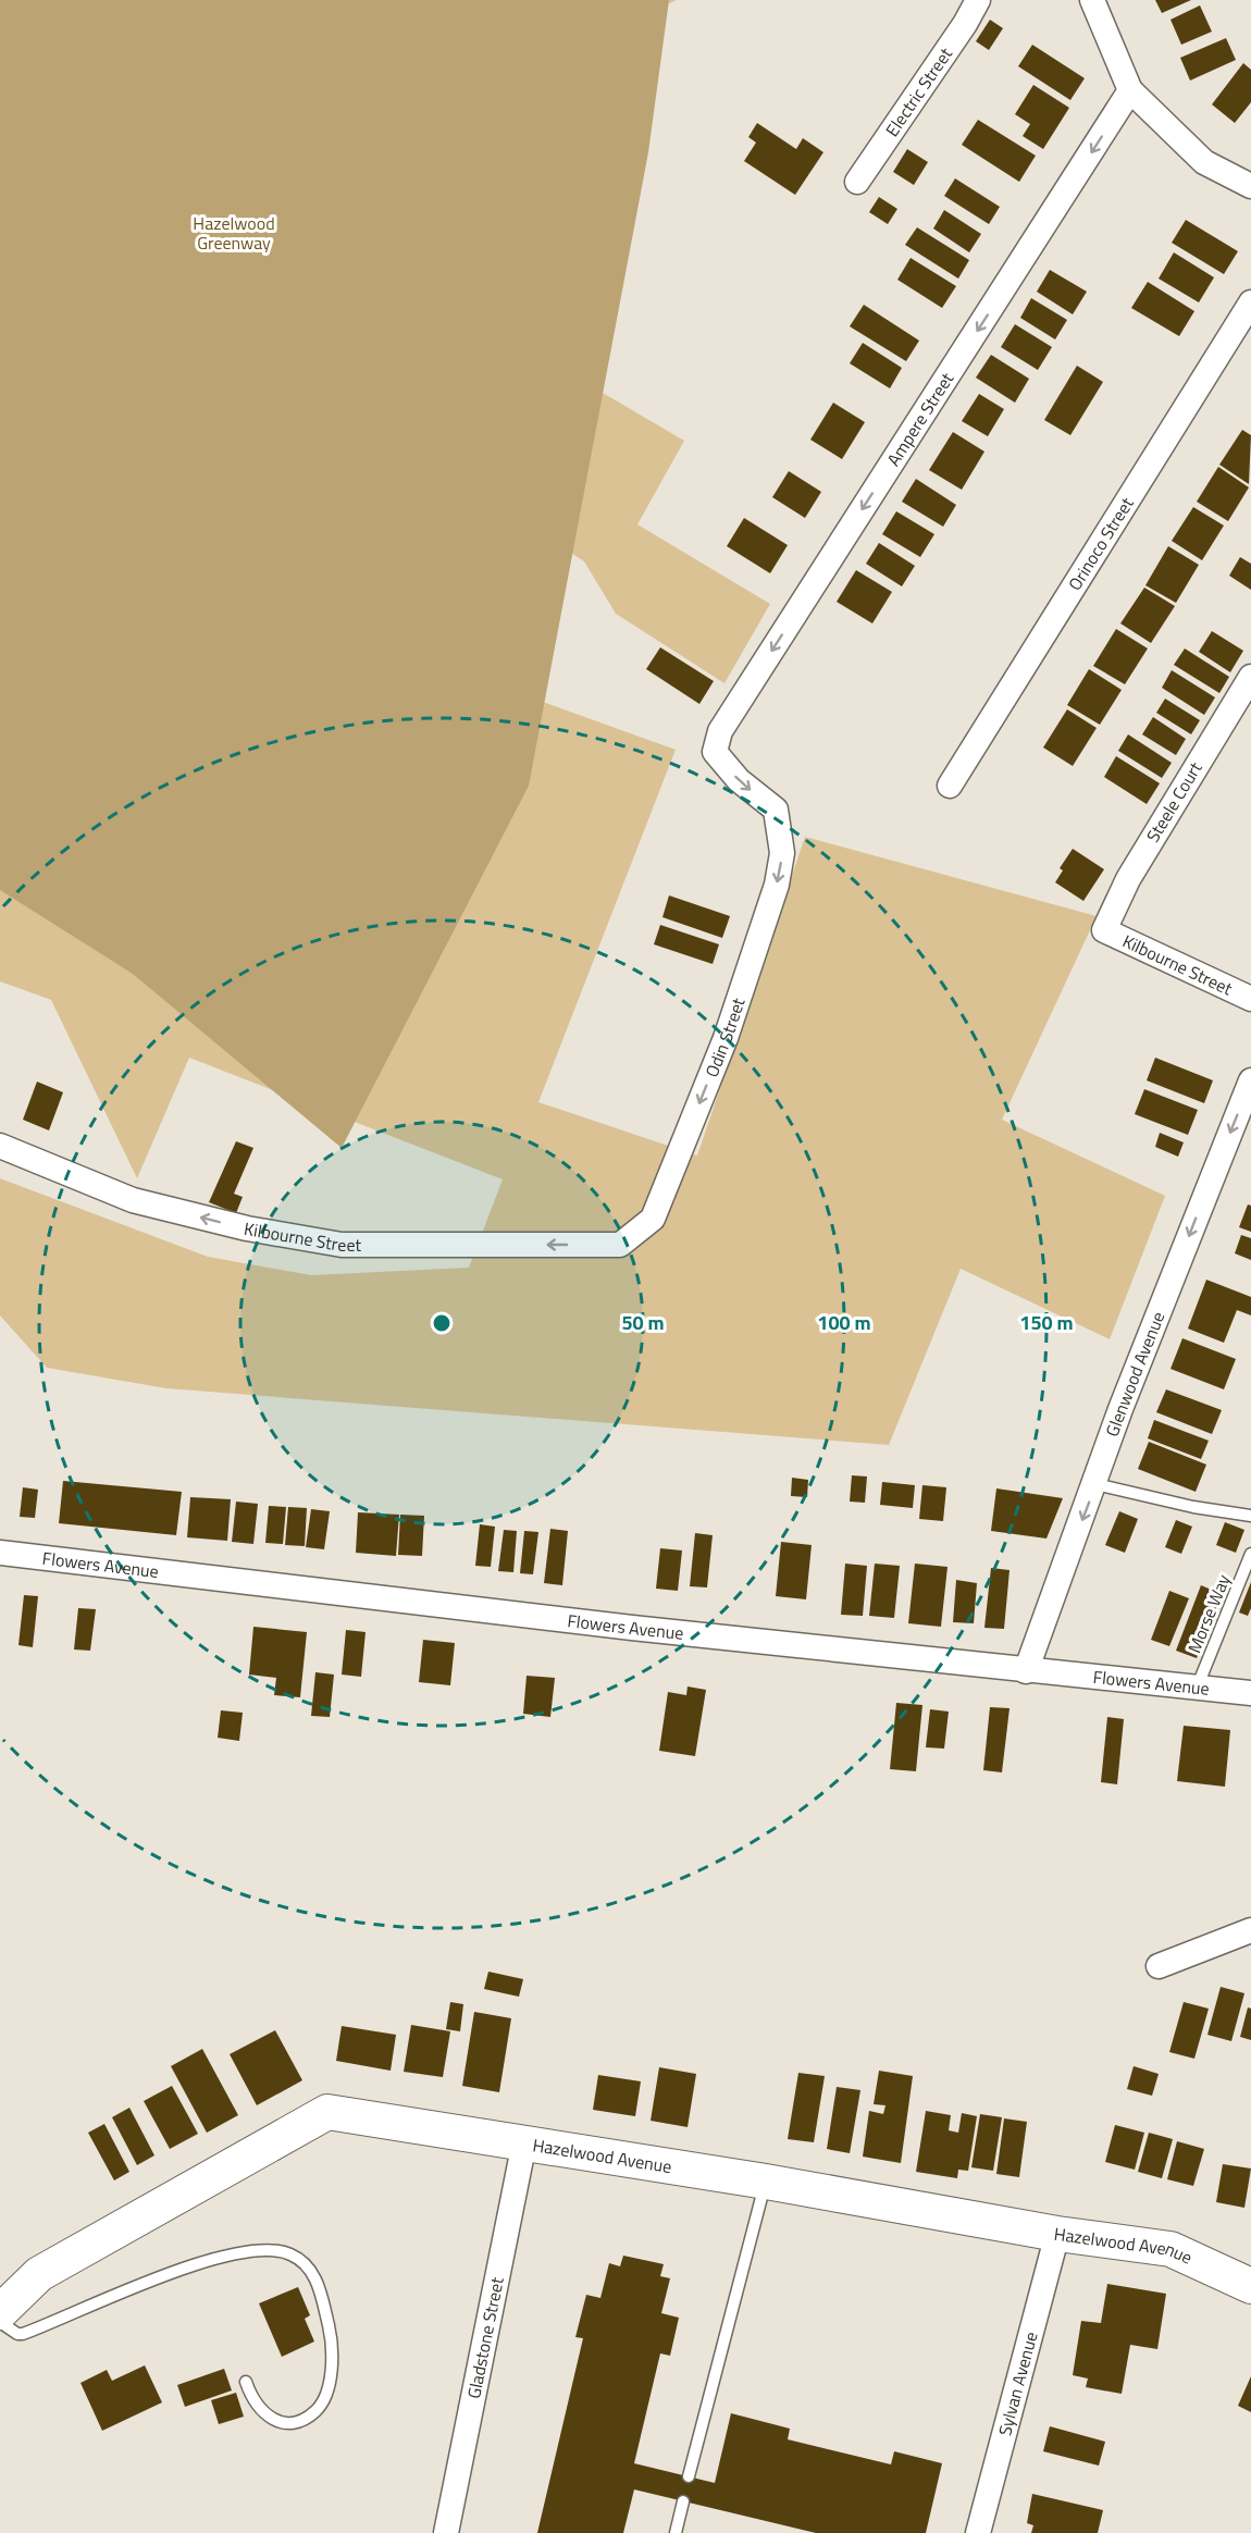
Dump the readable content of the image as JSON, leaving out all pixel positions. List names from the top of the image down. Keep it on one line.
{"streets":{"main road":["Hazelwood Avenue"],"street":["Electric Street","Ampere Street","Orinoco Street","Steele Court","Kilbourne Street","Odin Street","Glenwood Avenue","Flowers Avenue","Gladstone Street","Sylvan Avenue"],"lane":["Morse Way"]},"crossings":[["Ampere Street","Odin Street"],["Steele Court","Kilbourne Street"],["Kilbourne Street","Odin Street"],["Glenwood Avenue","Flowers Avenue"],["Flowers Avenue","Morse Way"],["Hazelwood Avenue","Gladstone Street"],["Hazelwood Avenue","Sylvan Avenue"]],"one_way":["Ampere Street","Kilbourne Street","Odin Street","Glenwood Avenue"],"parks":["Hazelwood Greenway"],"rings":["50 m","100 m","150 m"]}
